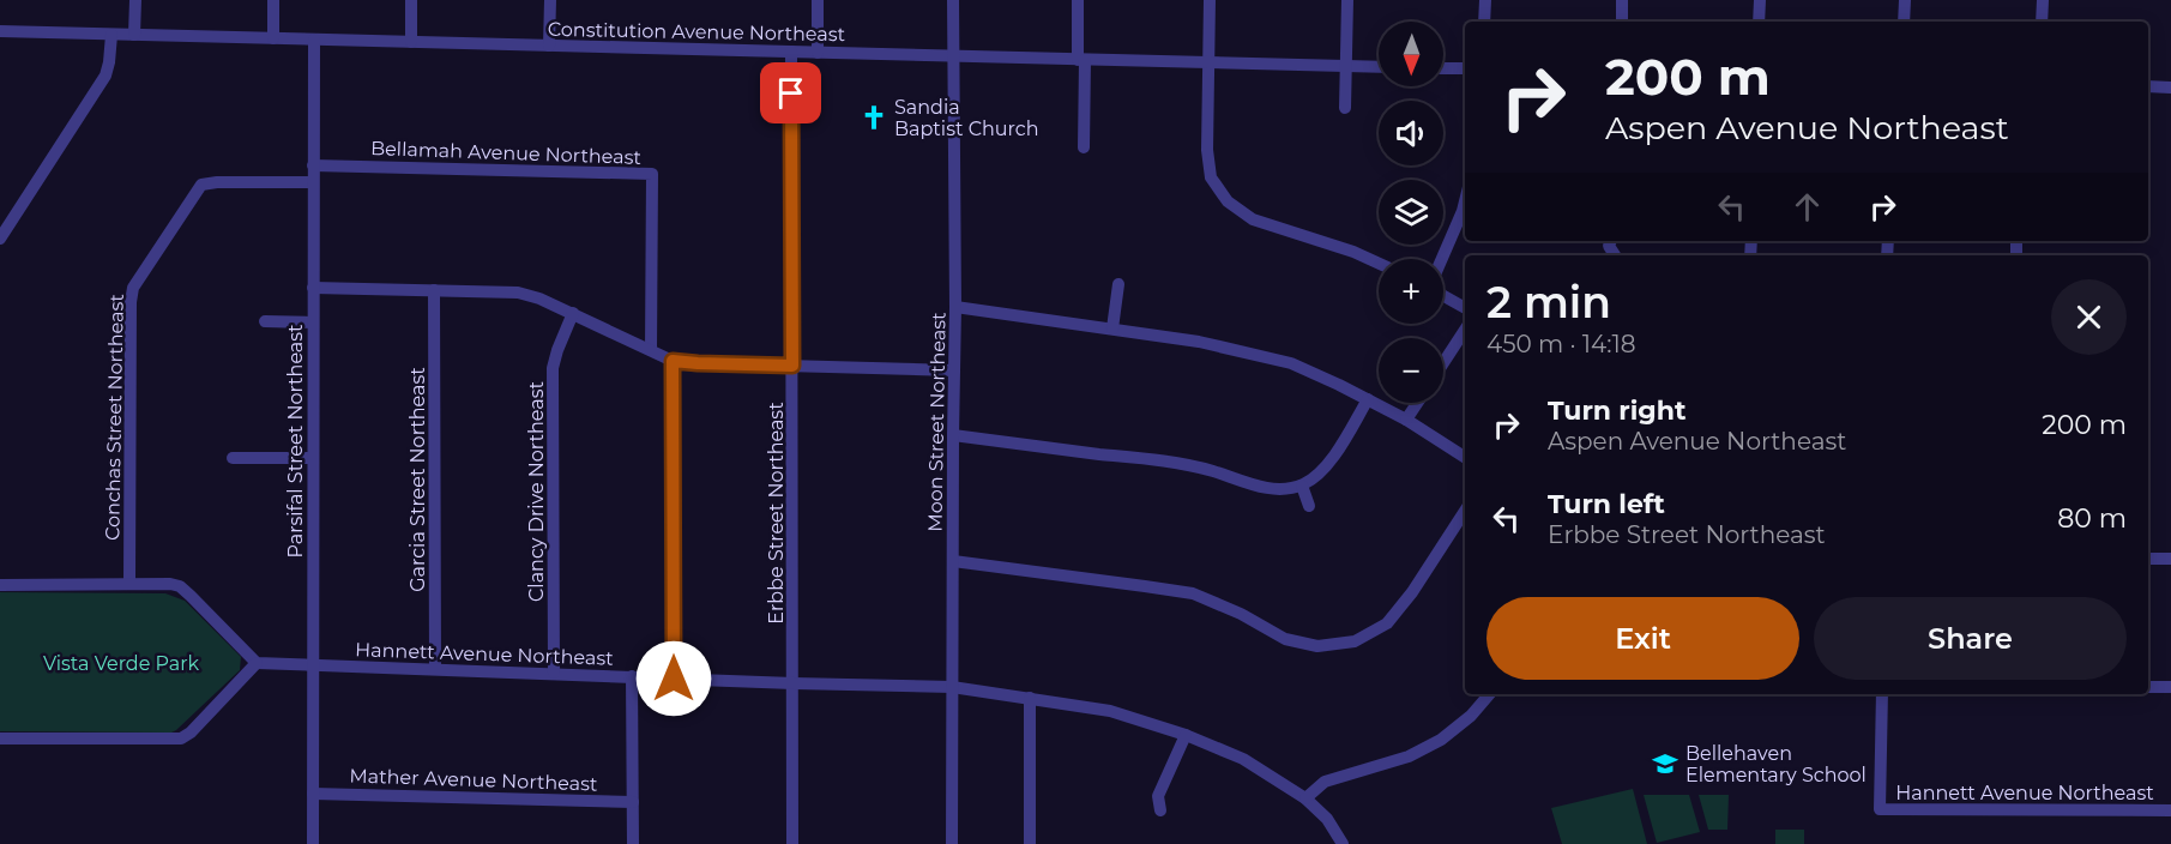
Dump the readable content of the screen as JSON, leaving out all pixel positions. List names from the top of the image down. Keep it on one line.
{"streets":{"street":["Constitution Avenue Northeast","Bellamah Avenue Northeast","Conchas Street Northeast","Moon Street Northeast","Parsifal Street Northeast","Garcia Street Northeast","Clancy Drive Northeast","Erbbe Street Northeast","Hannett Avenue Northeast","Mather Avenue Northeast"]},"crossings":[["Constitution Avenue Northeast","Moon Street Northeast"],["Constitution Avenue Northeast","Parsifal Street Northeast"],["Constitution Avenue Northeast","Erbbe Street Northeast"],["Bellamah Avenue Northeast","Parsifal Street Northeast"],["Conchas Street Northeast","Parsifal Street Northeast"],["Moon Street Northeast","Hannett Avenue Northeast"],["Parsifal Street Northeast","Hannett Avenue Northeast"],["Parsifal Street Northeast","Mather Avenue Northeast"],["Garcia Street Northeast","Hannett Avenue Northeast"],["Clancy Drive Northeast","Hannett Avenue Northeast"],["Erbbe Street Northeast","Hannett Avenue Northeast"]],"parks":["Vista Verde Park"],"places":{"church":["Sandia Baptist Church"],"school or university":["Bellehaven Elementary School"]},"north":"bottom","page":{"map_buttons":["+","−"],"turn":["200 m","Aspen Avenue Northeast"],"heading":["2 min","450 m · 14:18"],"list":[{"name":"Turn right","note":"Aspen Avenue Northeast","value":"200 m"},{"name":"Turn left","note":"Erbbe Street Northeast","value":"80 m"}],"buttons":["Exit","Share"]}}
